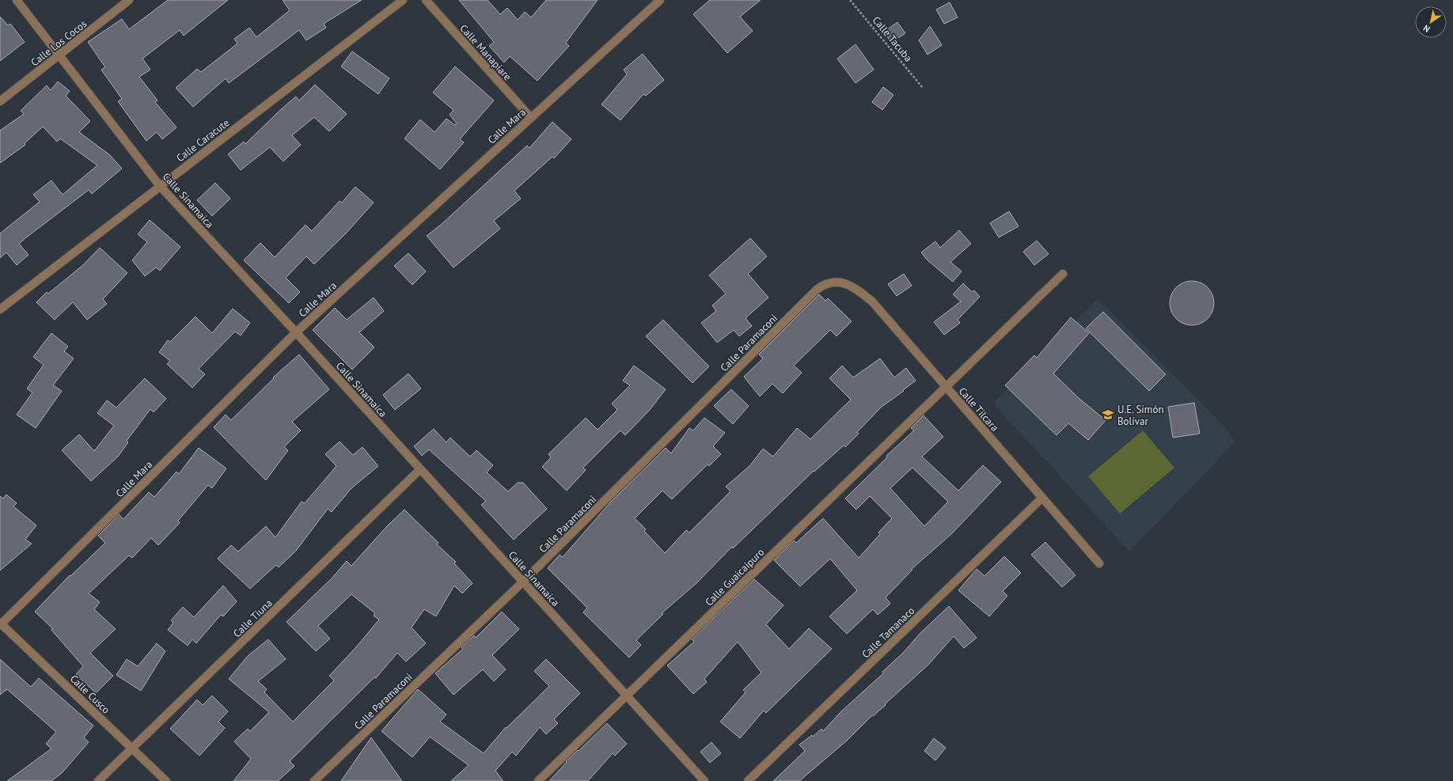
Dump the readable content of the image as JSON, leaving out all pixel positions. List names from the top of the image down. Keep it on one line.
{"streets":{"street":["Calle Los Cocos","Calle Manapiare","Calle Mara","Calle Caracute","Calle Sinamaica","Calle Paramaconi","Calle Tilcara","Calle Guaicaipuro","Calle Tiuna","Calle Tamanaco","Calle Cusco"],"path":["Calle Tacuba"]},"crossings":[["Calle Los Cocos","Calle Sinamaica"],["Calle Manapiare","Calle Mara"],["Calle Mara","Calle Sinamaica"],["Calle Mara","Calle Cusco"],["Calle Caracute","Calle Sinamaica"],["Calle Sinamaica","Calle Paramaconi"],["Calle Sinamaica","Calle Guaicaipuro"],["Calle Sinamaica","Calle Tiuna"],["Calle Paramaconi","Calle Tilcara"],["Calle Tilcara","Calle Guaicaipuro"],["Calle Tilcara","Calle Tamanaco"],["Calle Tiuna","Calle Cusco"]],"places":{"school or university":["U.E. Simón Bolívar"]},"north":"bottom left"}
